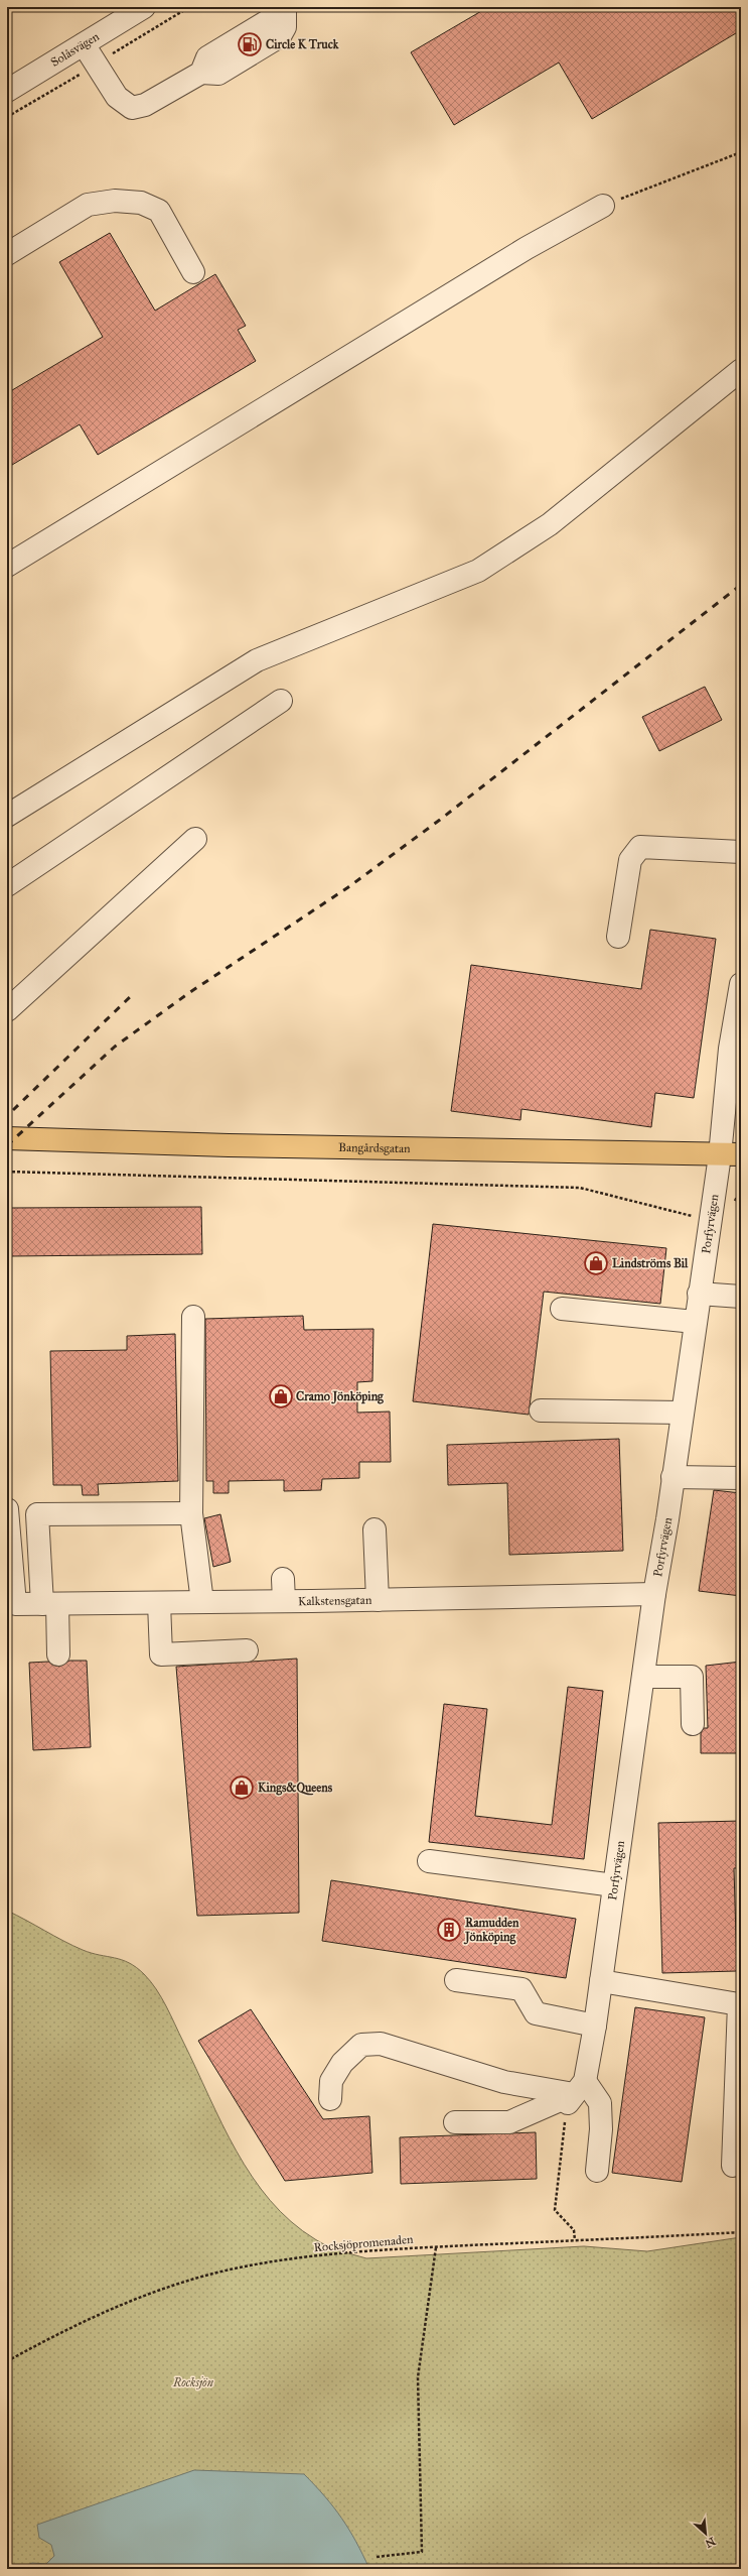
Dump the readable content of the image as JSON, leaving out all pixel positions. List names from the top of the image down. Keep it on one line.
{"streets":{"main road":["Bangårdsgatan"],"street":["Solåsvägen","Porfyrvägen","Kalkstensgatan"],"path":["Rocksjöpromenaden"]},"crossings":[["Bangårdsgatan","Porfyrvägen"],["Porfyrvägen","Kalkstensgatan"]],"parks":["Rocksjön"],"places":{"fuel station":["Circle K Truck"],"shop":["Lindströms Bil","Cramo Jönköping","Kings&Queens"],"building":["Ramudden Jönköping"]},"north":"bottom right"}
